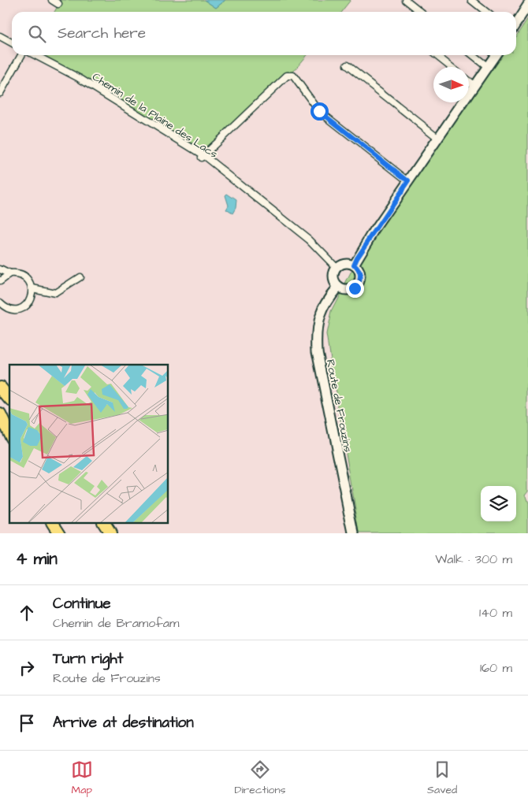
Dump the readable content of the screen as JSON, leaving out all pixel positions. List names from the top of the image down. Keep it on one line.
{"streets":{"main road":["Route de Frouzins"],"street":["Chemin de la Plaine des Lacs"]},"crossings":[["Chemin de la Plaine des Lacs","Route de Frouzins"]],"north":"right","page":{"search":"Search here","heading":["4 min","Walk · 300 m"],"list":[["Continue","Chemin de Bramofam","140 m"],["Turn right","Route de Frouzins","160 m"],"Arrive at destination"],"nav":["Map","Directions","Saved"]}}
